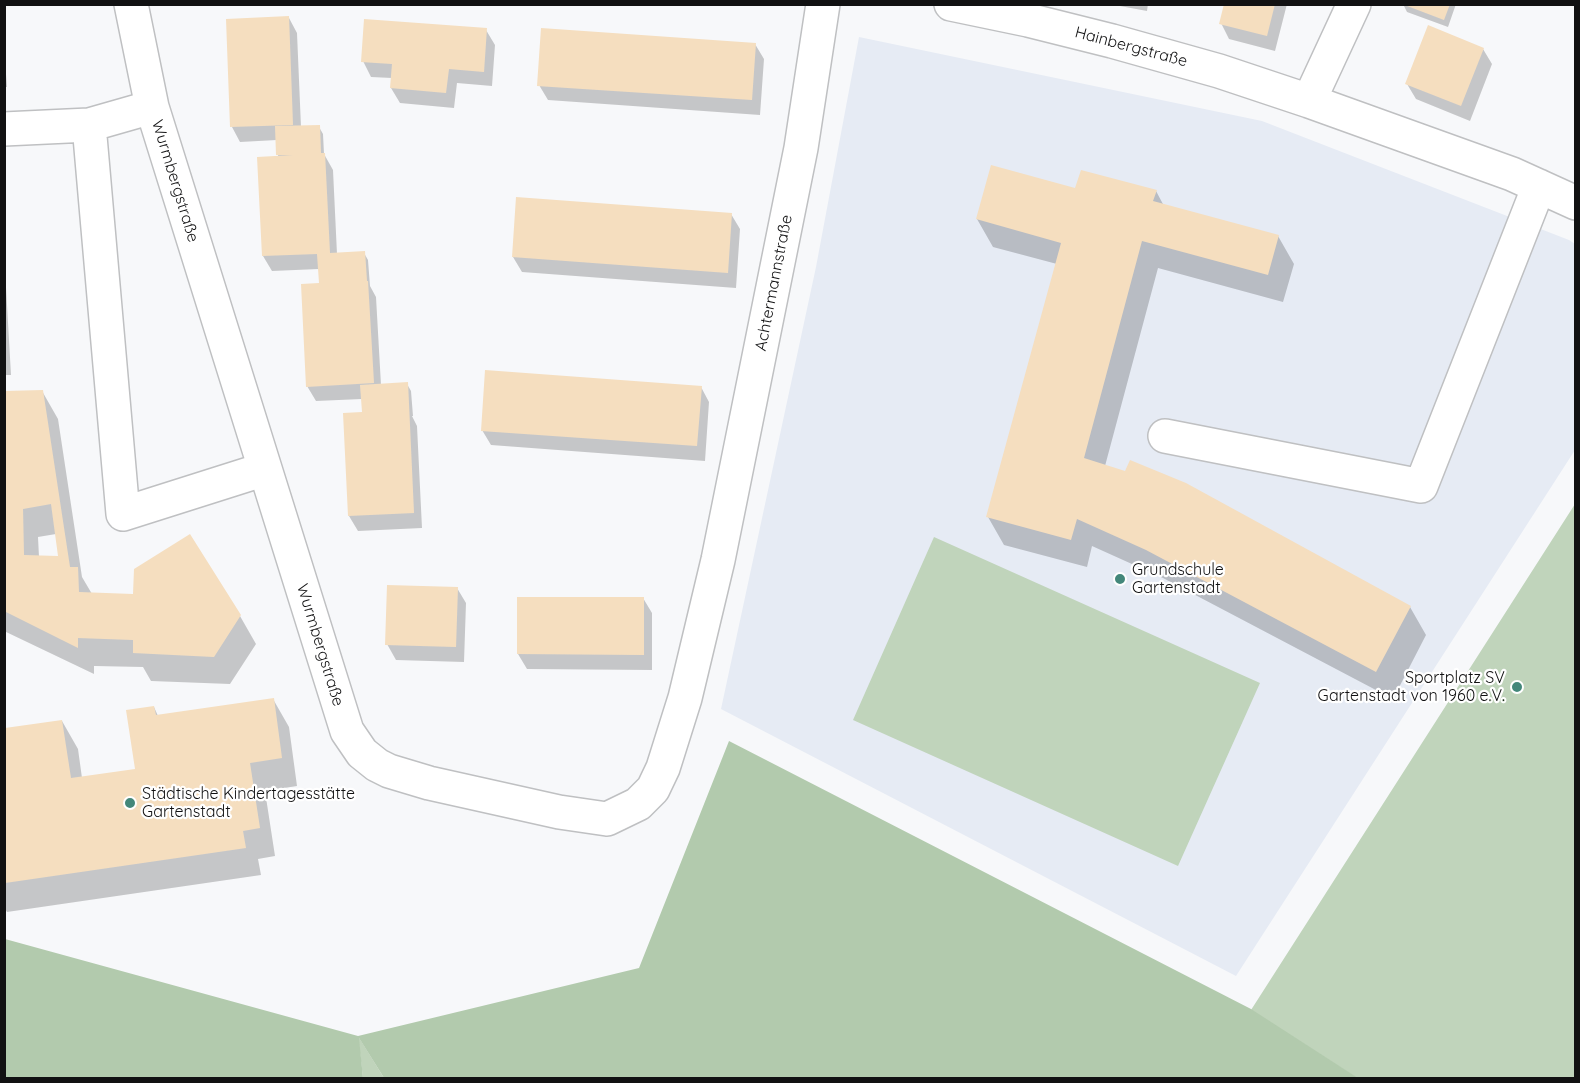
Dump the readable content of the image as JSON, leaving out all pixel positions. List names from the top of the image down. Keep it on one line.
{"streets":{"street":["Hainbergstraße","Wurmbergstraße","Achtermannstraße"]},"crossings":[["Wurmbergstraße","Achtermannstraße"]],"places":["Grundschule Gartenstadt","Sportplatz SV Gartenstadt von 1960 e.V.","Städtische Kindertagesstätte Gartenstadt"]}
